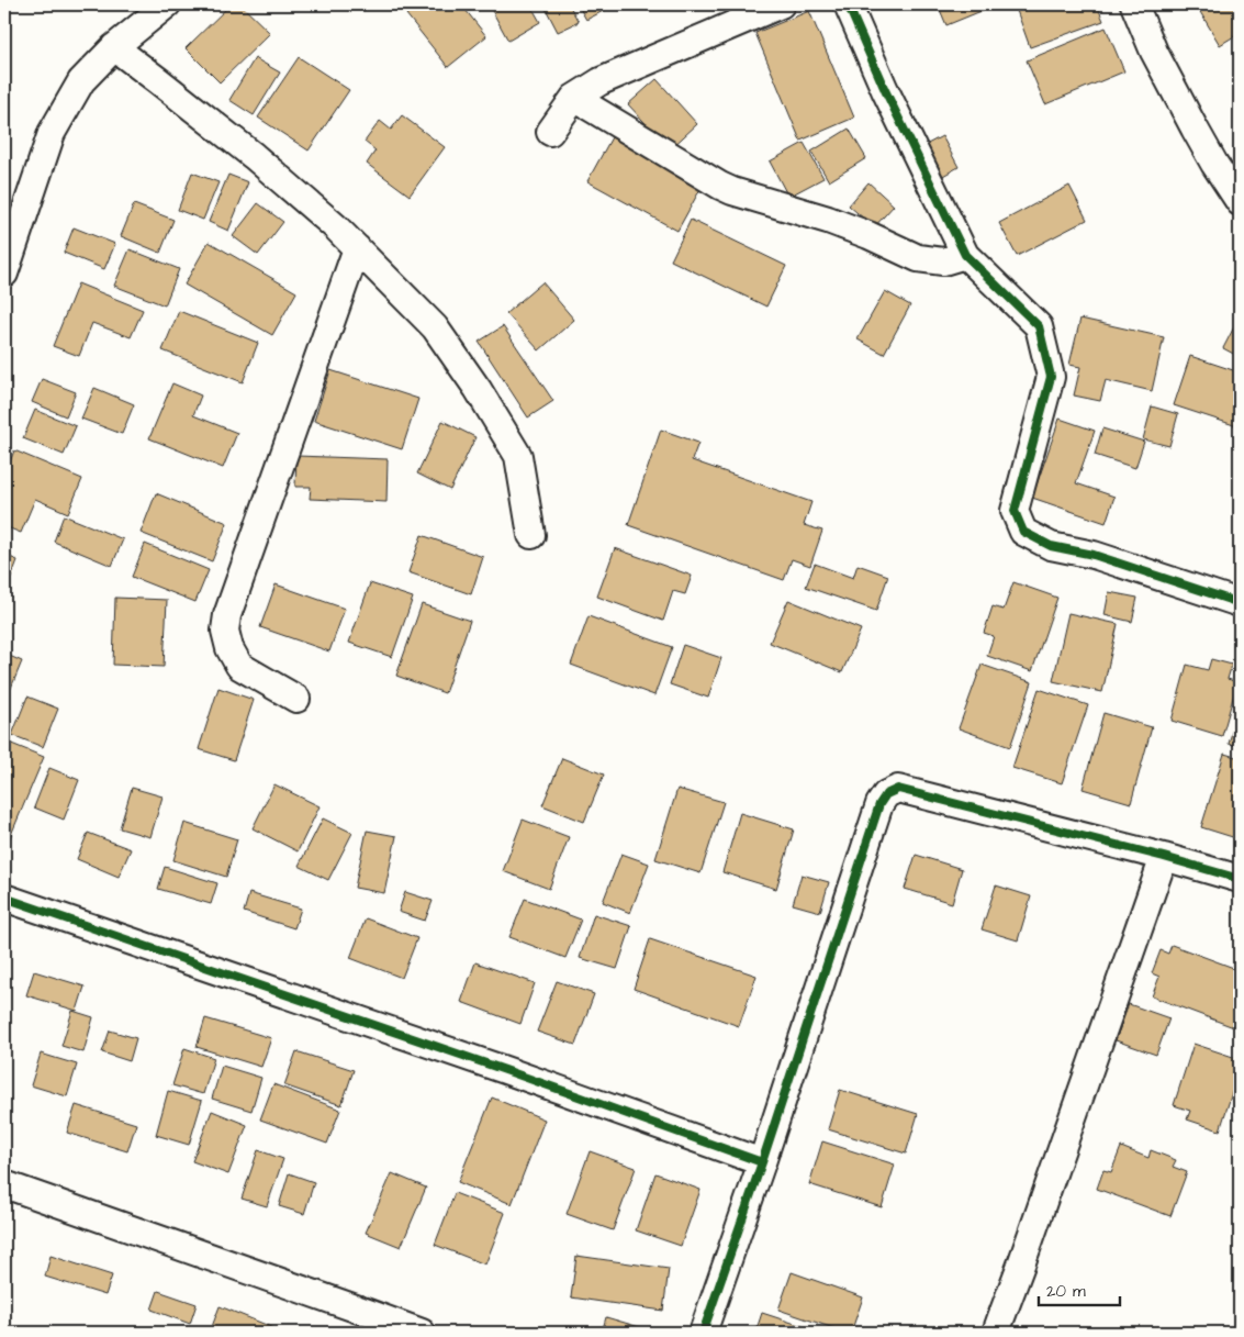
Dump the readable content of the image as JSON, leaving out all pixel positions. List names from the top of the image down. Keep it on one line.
{"scale_bar":"20 m"}
